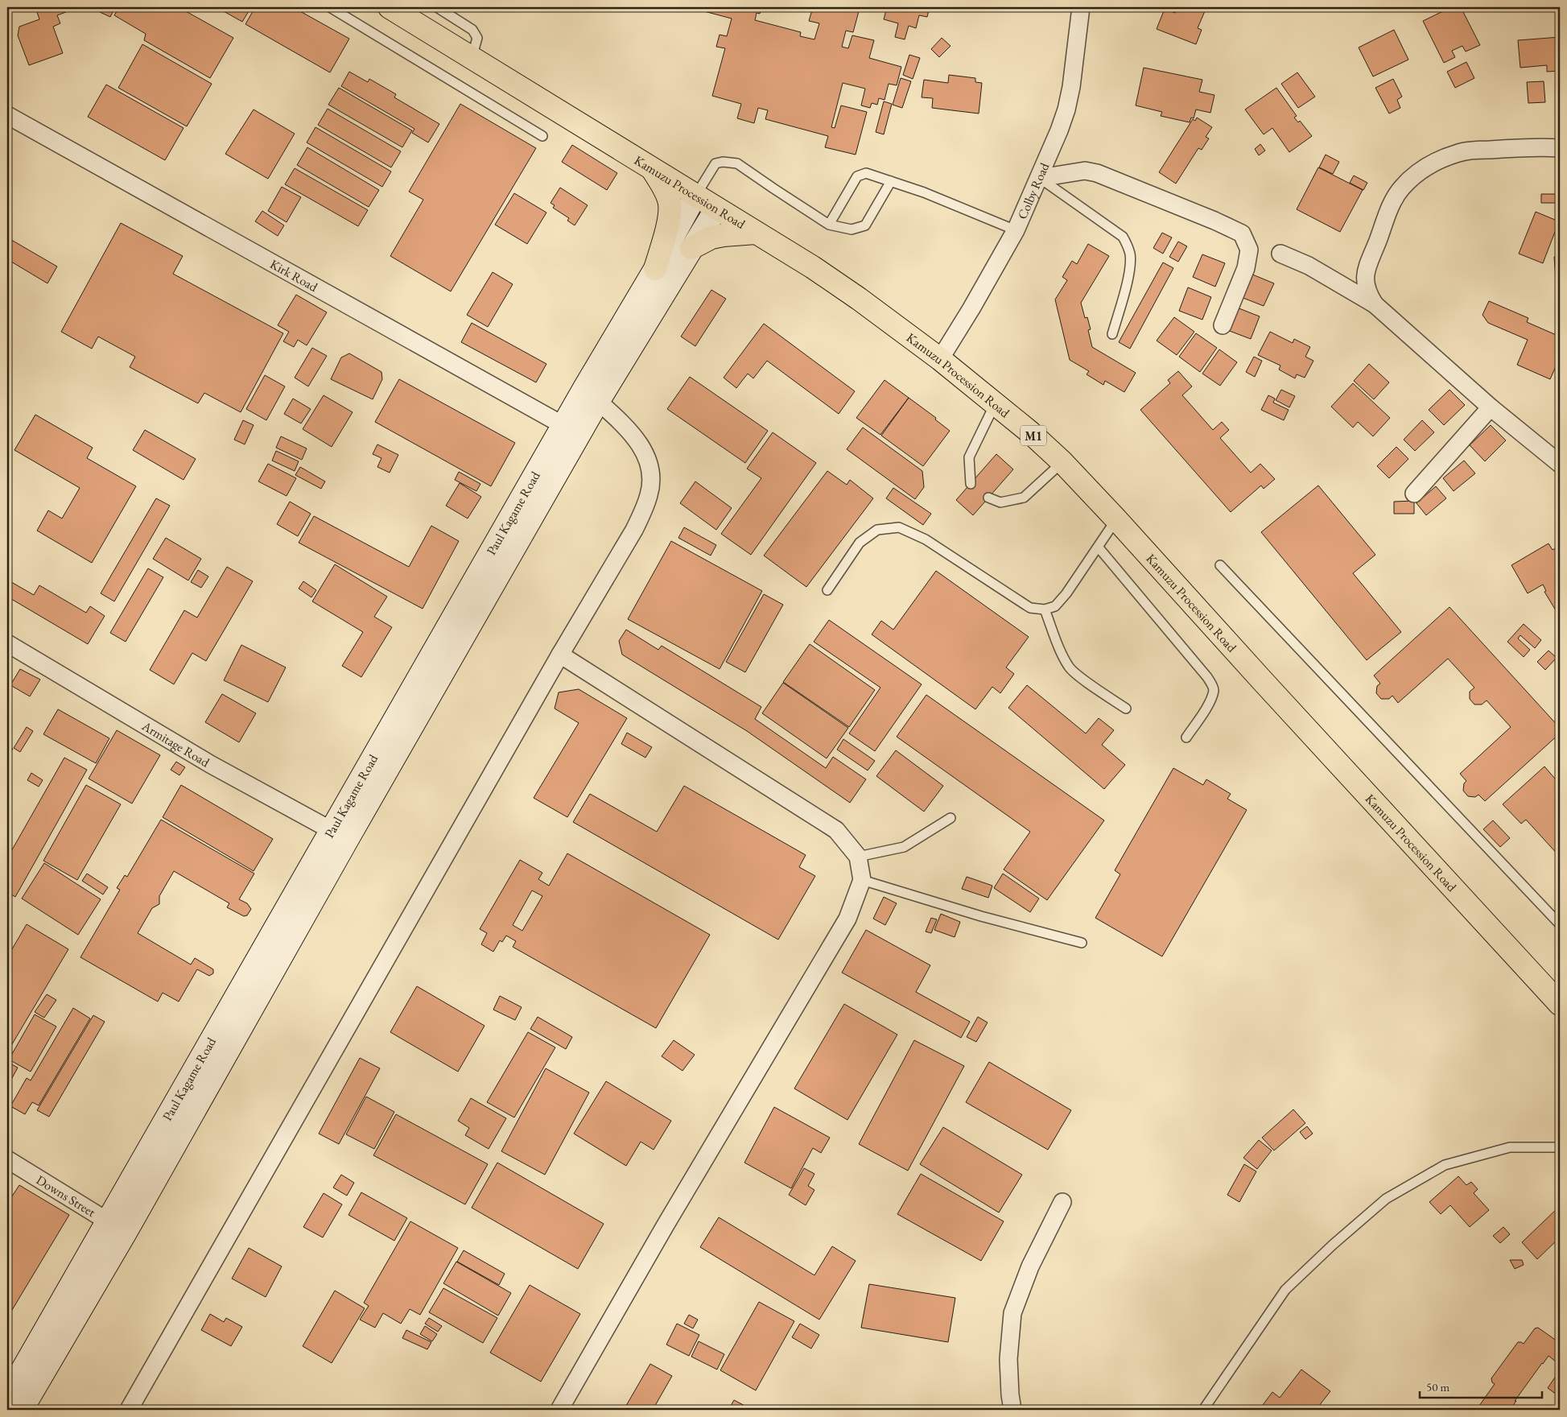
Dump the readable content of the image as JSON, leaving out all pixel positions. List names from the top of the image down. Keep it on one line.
{"streets":{"highway":["Kamuzu Procession Road","M1"],"main road":["Paul Kagame Road"],"street":["Colby Road","Kirk Road","Armitage Road","Downs Street"]},"crossings":[["Kamuzu Procession Road","Colby Road"],["Kamuzu Procession Road","Paul Kagame Road"],["Kirk Road","Paul Kagame Road"],["Paul Kagame Road","Armitage Road"],["Paul Kagame Road","Downs Street"]],"scale_bar":"50 m"}
